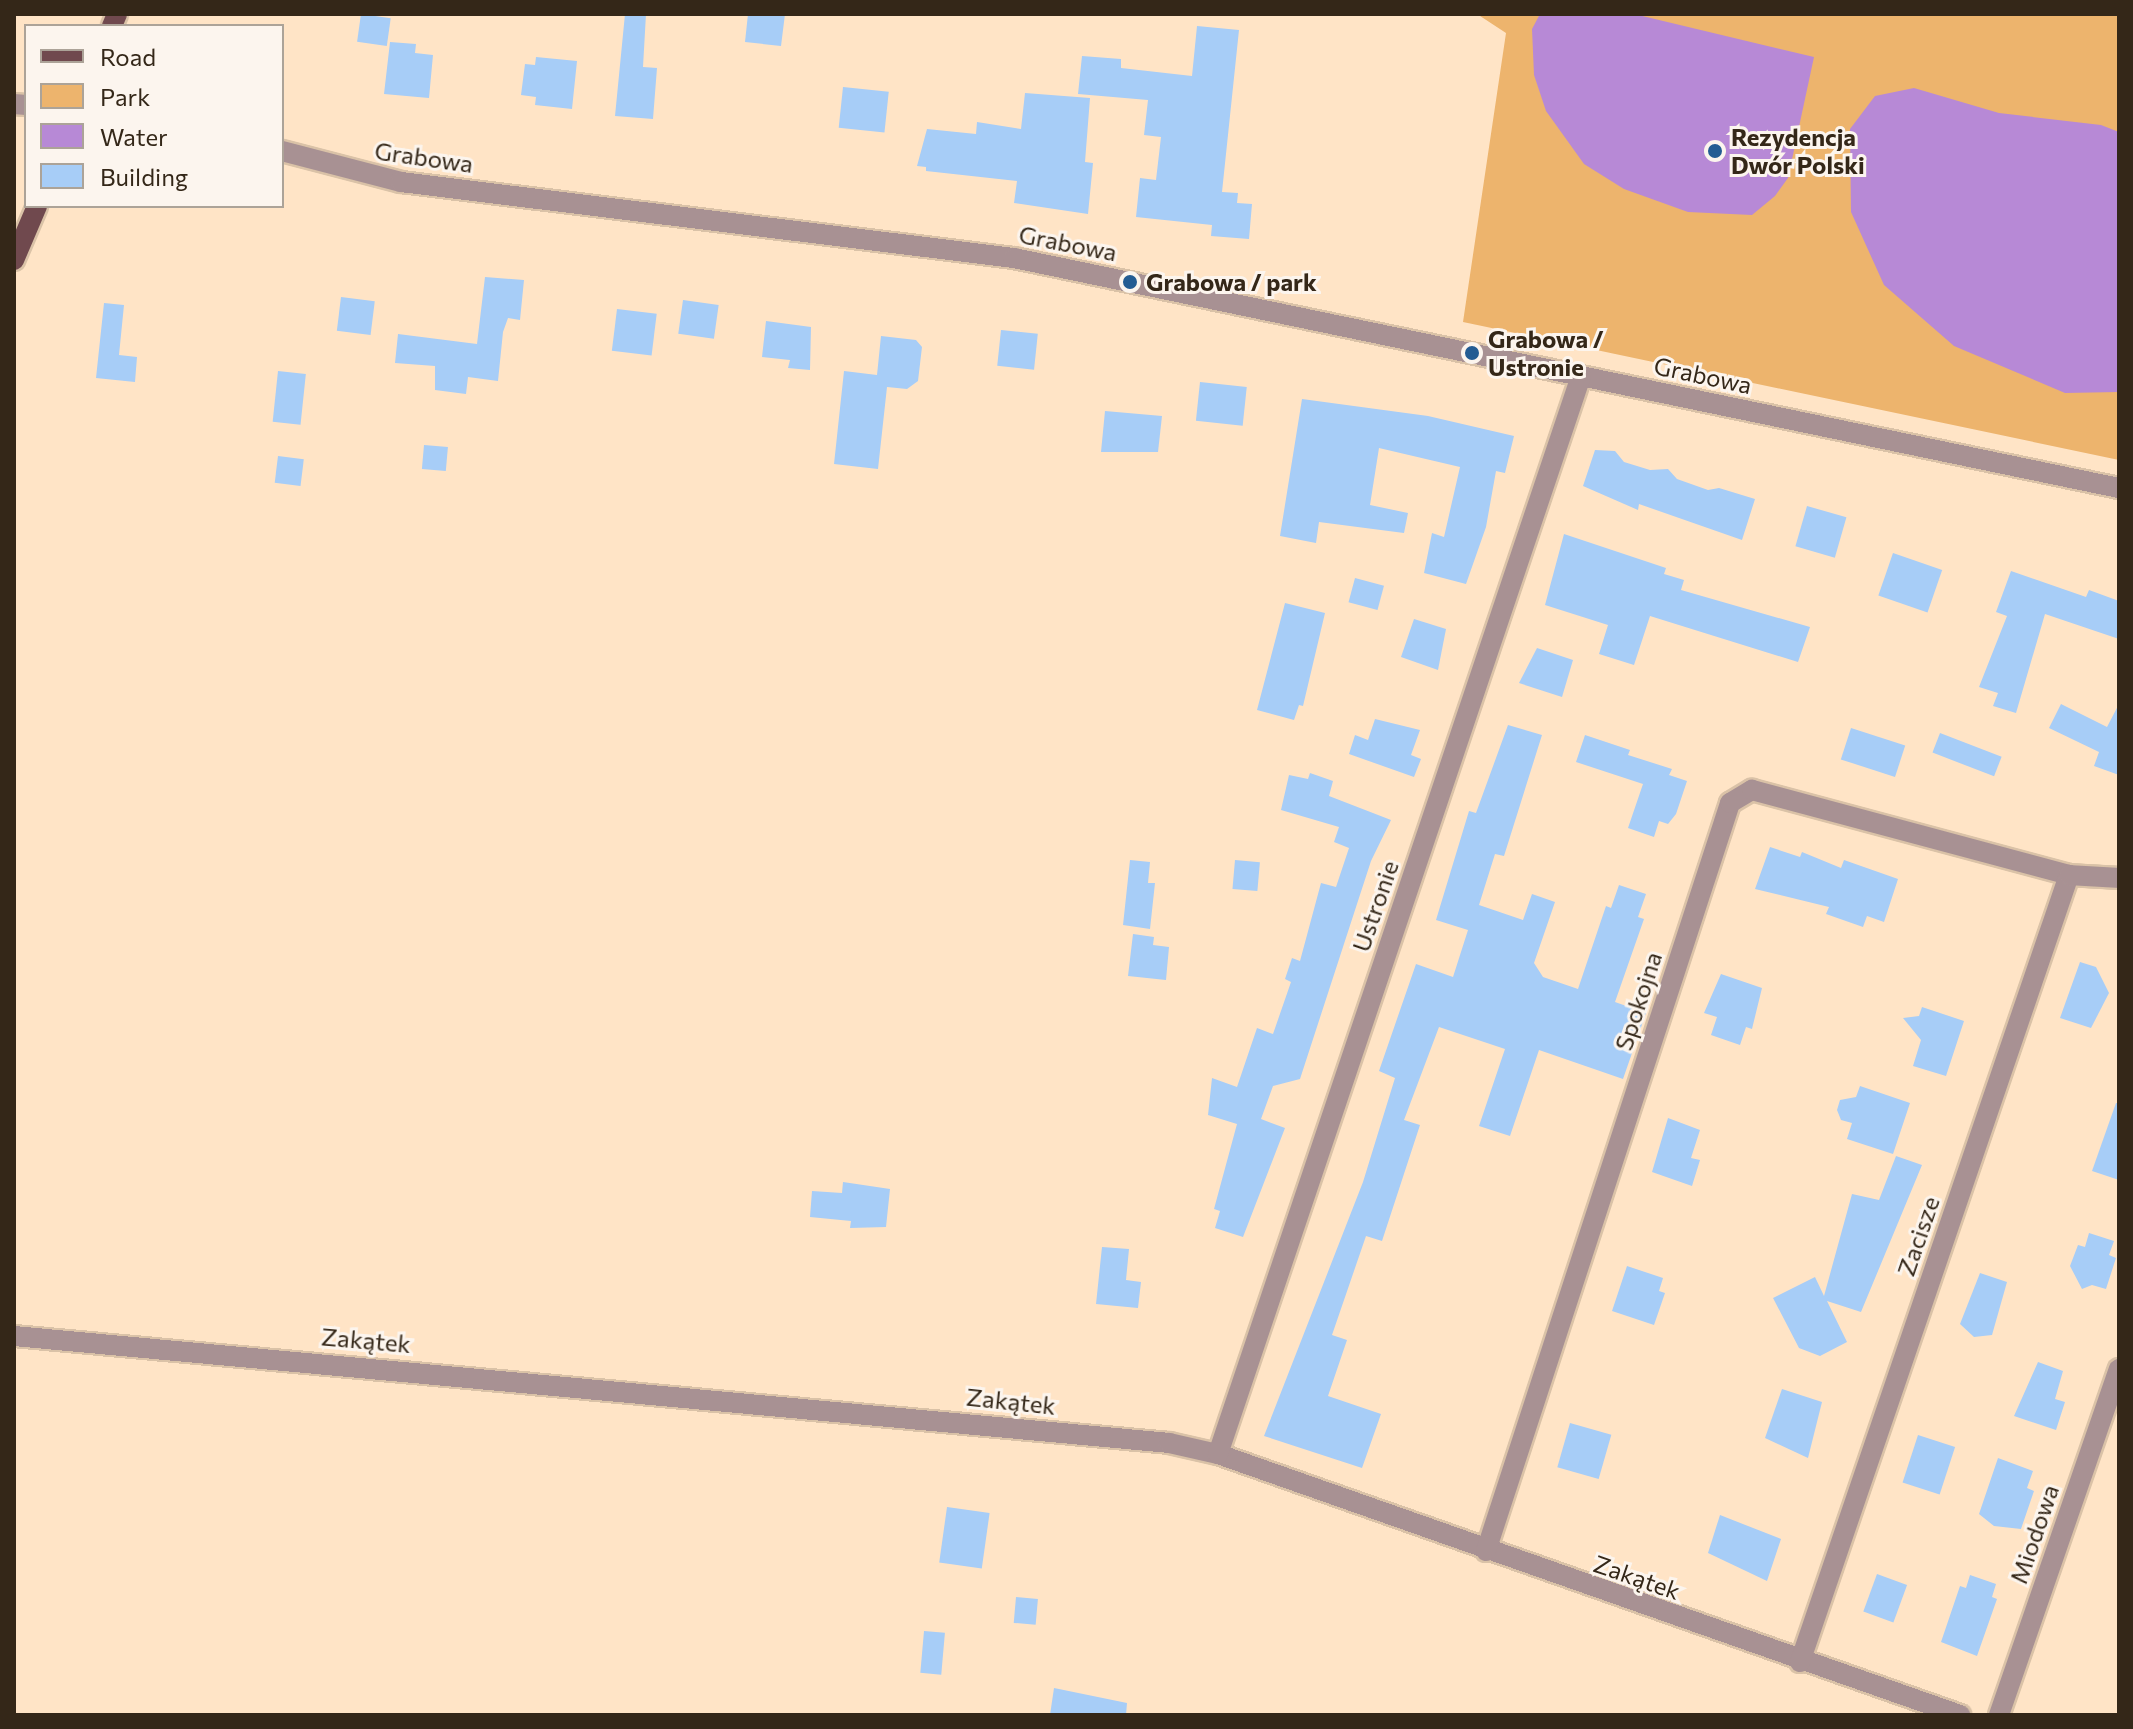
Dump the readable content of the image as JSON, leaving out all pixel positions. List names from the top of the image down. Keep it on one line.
{"streets":{"street":["Grabowa","Ustronie","Spokojna","Zacisze","Zakątek","Miodowa"]},"crossings":[["Grabowa","Ustronie"],["Ustronie","Zakątek"],["Spokojna","Zacisze"],["Spokojna","Zakątek"],["Zacisze","Zakątek"]],"places":["Rezydencja Dwór Polski","Grabowa / park","Grabowa / Ustronie"],"legend":["Road","Park","Water","Building"]}
